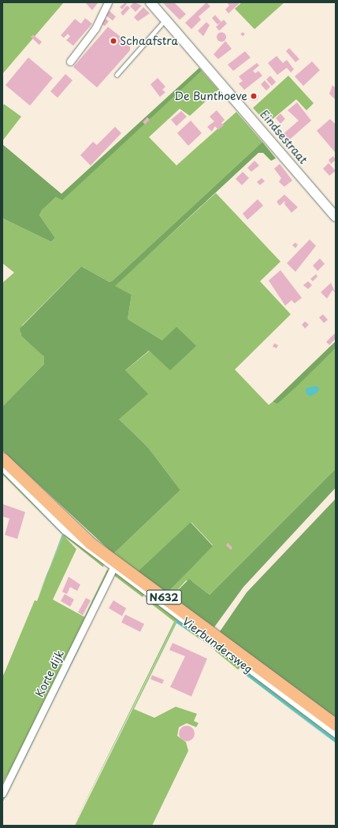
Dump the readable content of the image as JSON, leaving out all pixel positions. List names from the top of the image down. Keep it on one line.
{"streets":{"main road":["N632","Vierbundersweg"],"street":["Eindsestraat","Korte dijk"]},"crossings":[["Vierbundersweg","Korte dijk"]],"places":["Schaafstra","De Bunthoeve"]}
